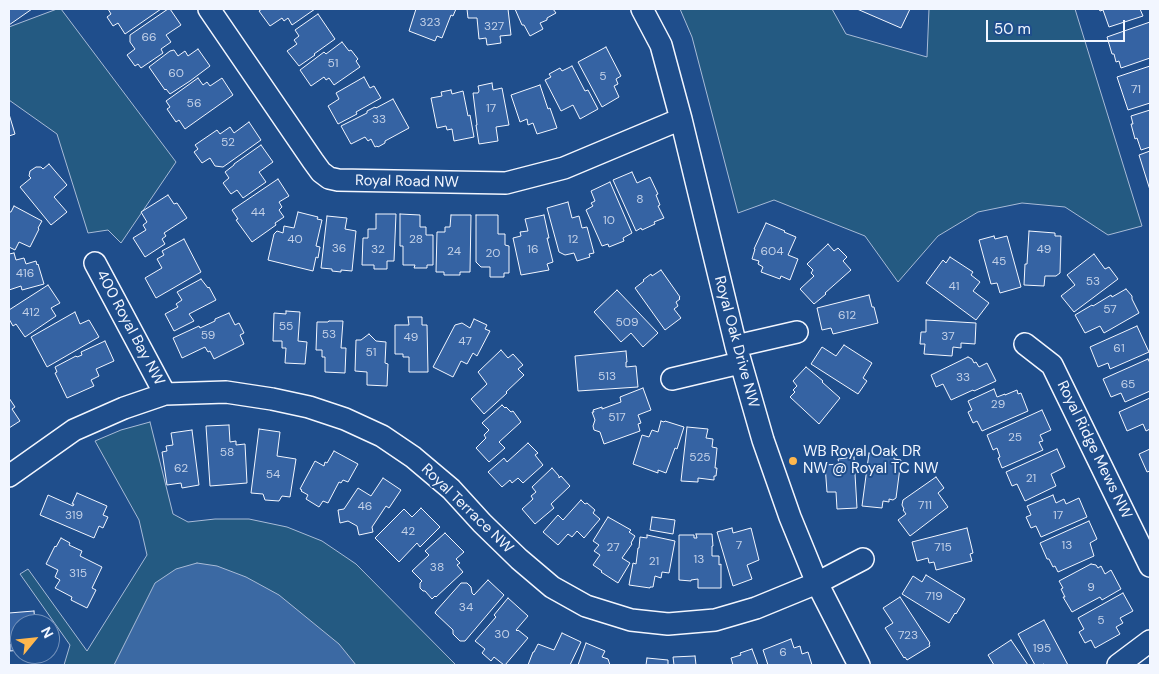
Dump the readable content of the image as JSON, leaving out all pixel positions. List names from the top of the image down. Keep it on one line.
{"streets":{"street":["Royal Road NW","400 Royal Bay NW","Royal Oak Drive NW","Royal Ridge Mews NW","Royal Terrace NW"]},"crossings":[["Royal Road NW","Royal Oak Drive NW"],["400 Royal Bay NW","Royal Terrace NW"],["Royal Oak Drive NW","Royal Terrace NW"]],"places":["WB Royal Oak DR NW @ Royal TC NW"],"house_numbers":["323","327","66","51","60","5","71","56","17","33","52","8","44","10","40","28","12","36","32","16","49","24","604","20","45","416","53","41","57","412","612","509","55","53","59","37","49","47","61","51","513","33","65","29","517","25","58","525","62","54","21","711","46","319","17","42","7","13","27","715","13","21","38","315","9","719","34","5","30","723","195","6"],"scale_bar":"50 m","north":"top right"}
